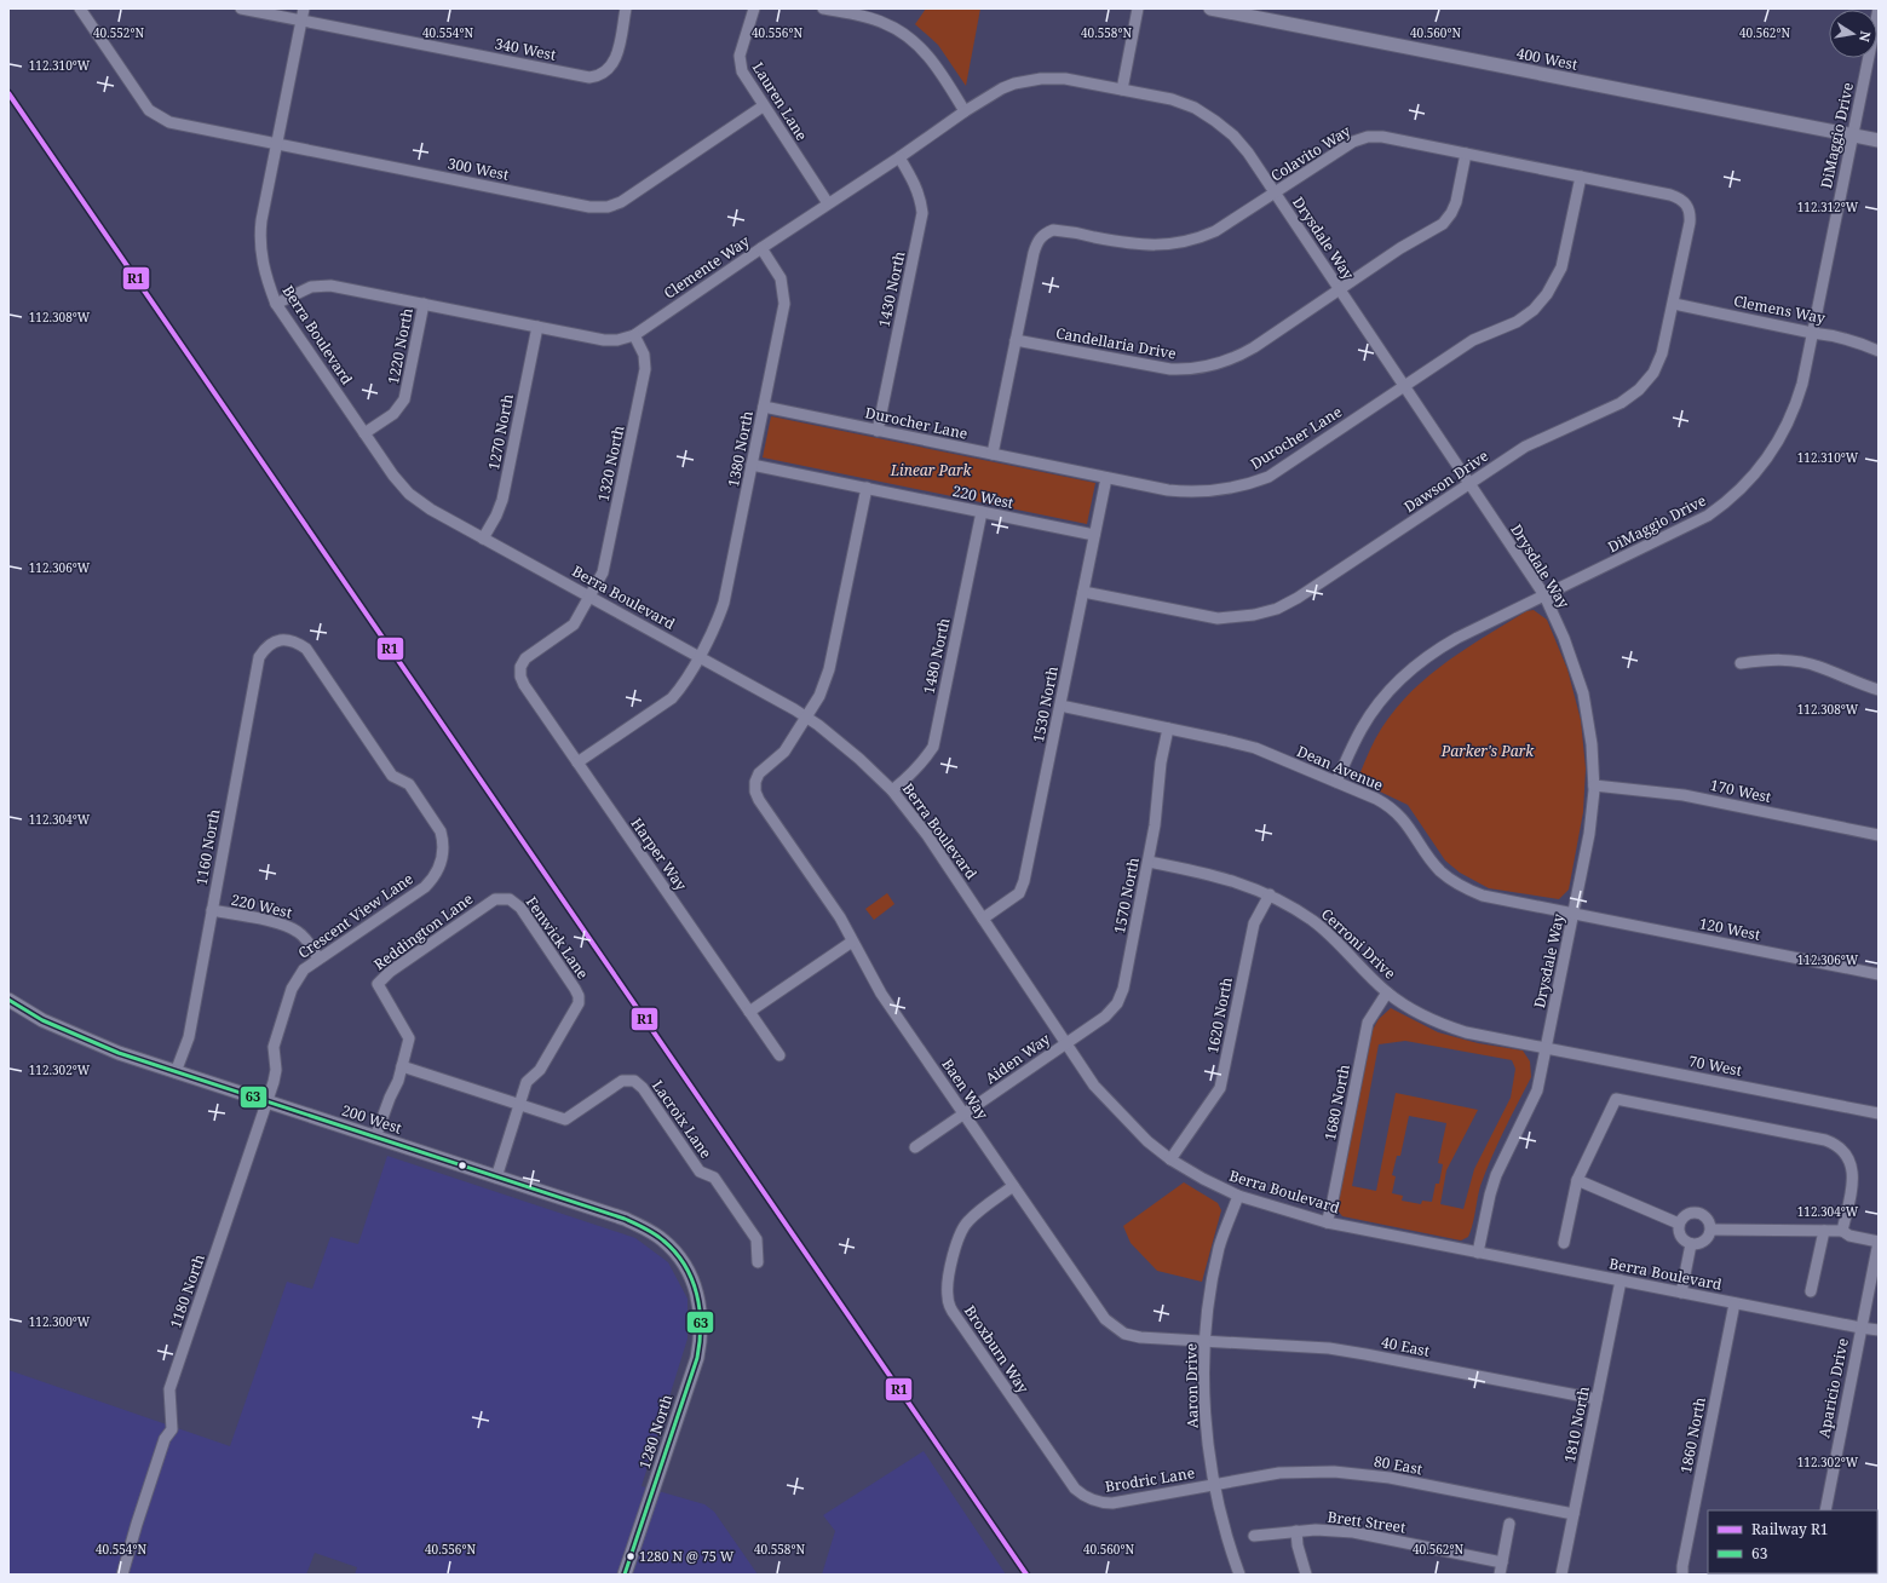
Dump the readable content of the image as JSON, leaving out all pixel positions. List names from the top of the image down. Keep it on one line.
{"streets":{"street":["340 West","400 West","Lauren Lane","DiMaggio Drive","Colavito Way","300 West","Drysdale Way","Clemente Way","1430 North","Clemens Way","Berra Boulevard","Candellaria Drive","1220 North","Durocher Lane","1270 North","1380 North","1320 North","Dawson Drive","220 West","1480 North","1530 North","Dean Avenue","170 West","1160 North","Harper Way","1570 North","Crescent View Lane","120 West","Reddington Lane","Fenwick Lane","Cerroni Drive","1620 North","Aiden Way","70 West","Baen Way","1680 North","200 West","Lacroix Lane","1180 North","40 East","Broxburn Way","Aaron Drive","Aparicio Drive","1810 North","1280 North","1860 North","80 East","Brodric Lane","Brett Street"]},"crossings":[["340 West","Berra Boulevard"],["400 West","DiMaggio Drive"],["Lauren Lane","300 West"],["Lauren Lane","Clemente Way"],["DiMaggio Drive","Drysdale Way"],["DiMaggio Drive","Clemens Way"],["DiMaggio Drive","Dean Avenue"],["Colavito Way","Drysdale Way"],["Colavito Way","Candellaria Drive"],["Colavito Way","Durocher Lane"],["Colavito Way","Dawson Drive"],["300 West","Berra Boulevard"],["Drysdale Way","Clemente Way"],["Drysdale Way","Berra Boulevard"],["Drysdale Way","Candellaria Drive"],["Drysdale Way","Durocher Lane"],["Drysdale Way","Dawson Drive"],["Drysdale Way","Dean Avenue"],["Drysdale Way","170 West"],["Drysdale Way","120 West"],["Drysdale Way","Cerroni Drive"],["Drysdale Way","70 West"],["Clemente Way","1430 North"],["Clemente Way","Berra Boulevard"],["Clemente Way","1220 North"],["Clemente Way","1270 North"],["Clemente Way","1380 North"],["Clemente Way","1320 North"],["1430 North","Durocher Lane"],["Clemens Way","Dawson Drive"],["Berra Boulevard","1220 North"],["Berra Boulevard","1270 North"],["Berra Boulevard","1380 North"],["Berra Boulevard","1320 North"],["Berra Boulevard","1480 North"],["Berra Boulevard","1530 North"],["Berra Boulevard","1570 North"],["Berra Boulevard","1620 North"],["Berra Boulevard","Aiden Way"],["Berra Boulevard","Baen Way"],["Berra Boulevard","1680 North"],["Berra Boulevard","Aaron Drive"],["Berra Boulevard","Aparicio Drive"],["Berra Boulevard","1810 North"],["Berra Boulevard","1860 North"],["Durocher Lane","1380 North"],["Durocher Lane","1530 North"],["1380 North","220 West"],["1380 North","Harper Way"],["1320 North","Harper Way"],["Dawson Drive","1530 North"],["220 West","1480 North"],["220 West","1530 North"],["220 West","1160 North"],["220 West","Crescent View Lane"],["1530 North","Dean Avenue"],["Dean Avenue","1570 North"],["Dean Avenue","120 West"],["1160 North","Crescent View Lane"],["1160 North","200 West"],["1570 North","Cerroni Drive"],["1570 North","Aiden Way"],["Crescent View Lane","200 West"],["Crescent View Lane","1180 North"],["Reddington Lane","Fenwick Lane"],["Reddington Lane","200 West"],["Reddington Lane","Lacroix Lane"],["Fenwick Lane","200 West"],["Fenwick Lane","Lacroix Lane"],["Cerroni Drive","1620 North"],["Cerroni Drive","70 West"],["Cerroni Drive","1680 North"],["Aiden Way","Baen Way"],["Baen Way","40 East"],["Baen Way","Broxburn Way"],["Baen Way","Aaron Drive"],["200 West","1180 North"],["200 West","1280 North"],["40 East","Aaron Drive"],["40 East","1810 North"],["Broxburn Way","Brodric Lane"],["Aaron Drive","80 East"],["Aaron Drive","Brodric Lane"],["1810 North","80 East"],["80 East","Brodric Lane"]],"parks":["Linear Park","Parker's Park"],"places":["1280 N @ 75 W"],"lines":["rail line R1","transit line 63"],"legend":["Railway R1","63"],"north":"right","coordinates":["40.552°N","40.554°N","40.556°N","40.558°N","40.560°N","40.562°N","112.310°W","112.312°W","112.308°W","112.306°W","112.304°W","112.302°W","112.300°W"]}
